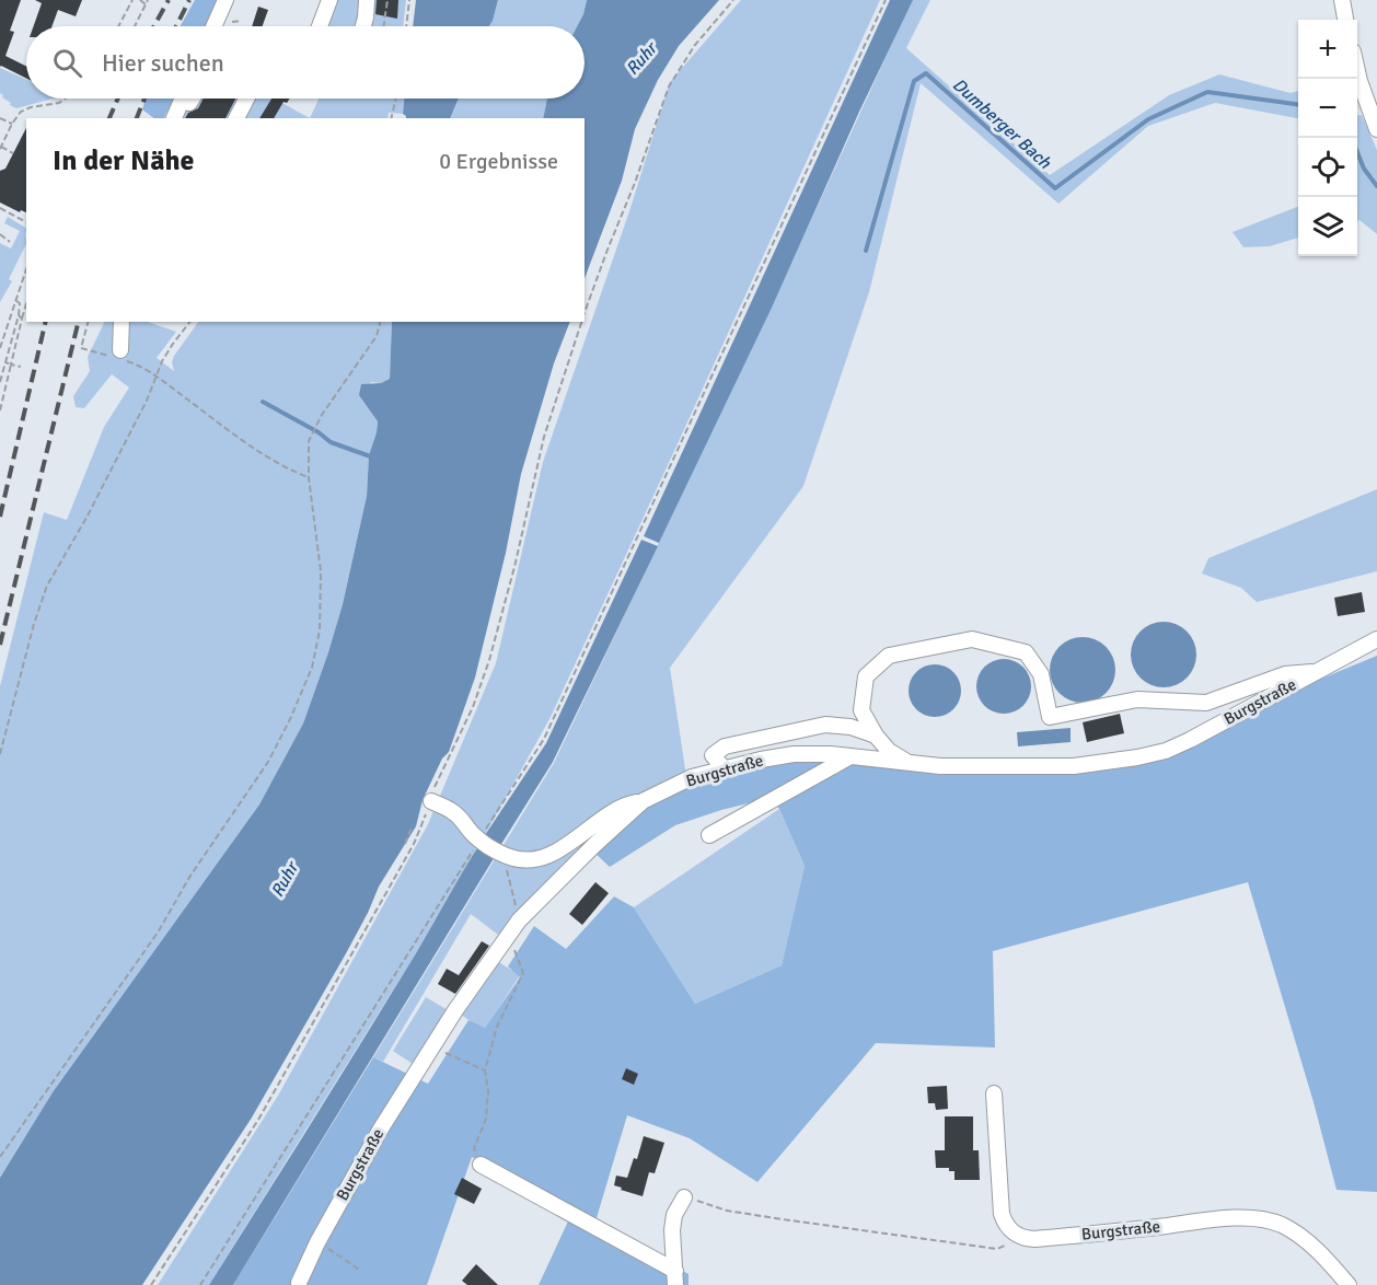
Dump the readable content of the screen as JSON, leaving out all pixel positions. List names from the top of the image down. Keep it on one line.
{"streets":{"street":["Burgstraße"]},"water":["Ruhr","Dumberger Bach"],"page":{"map_buttons":["+","−"],"search":"Hier suchen","heading":["In der Nähe","0 Ergebnisse"]}}
